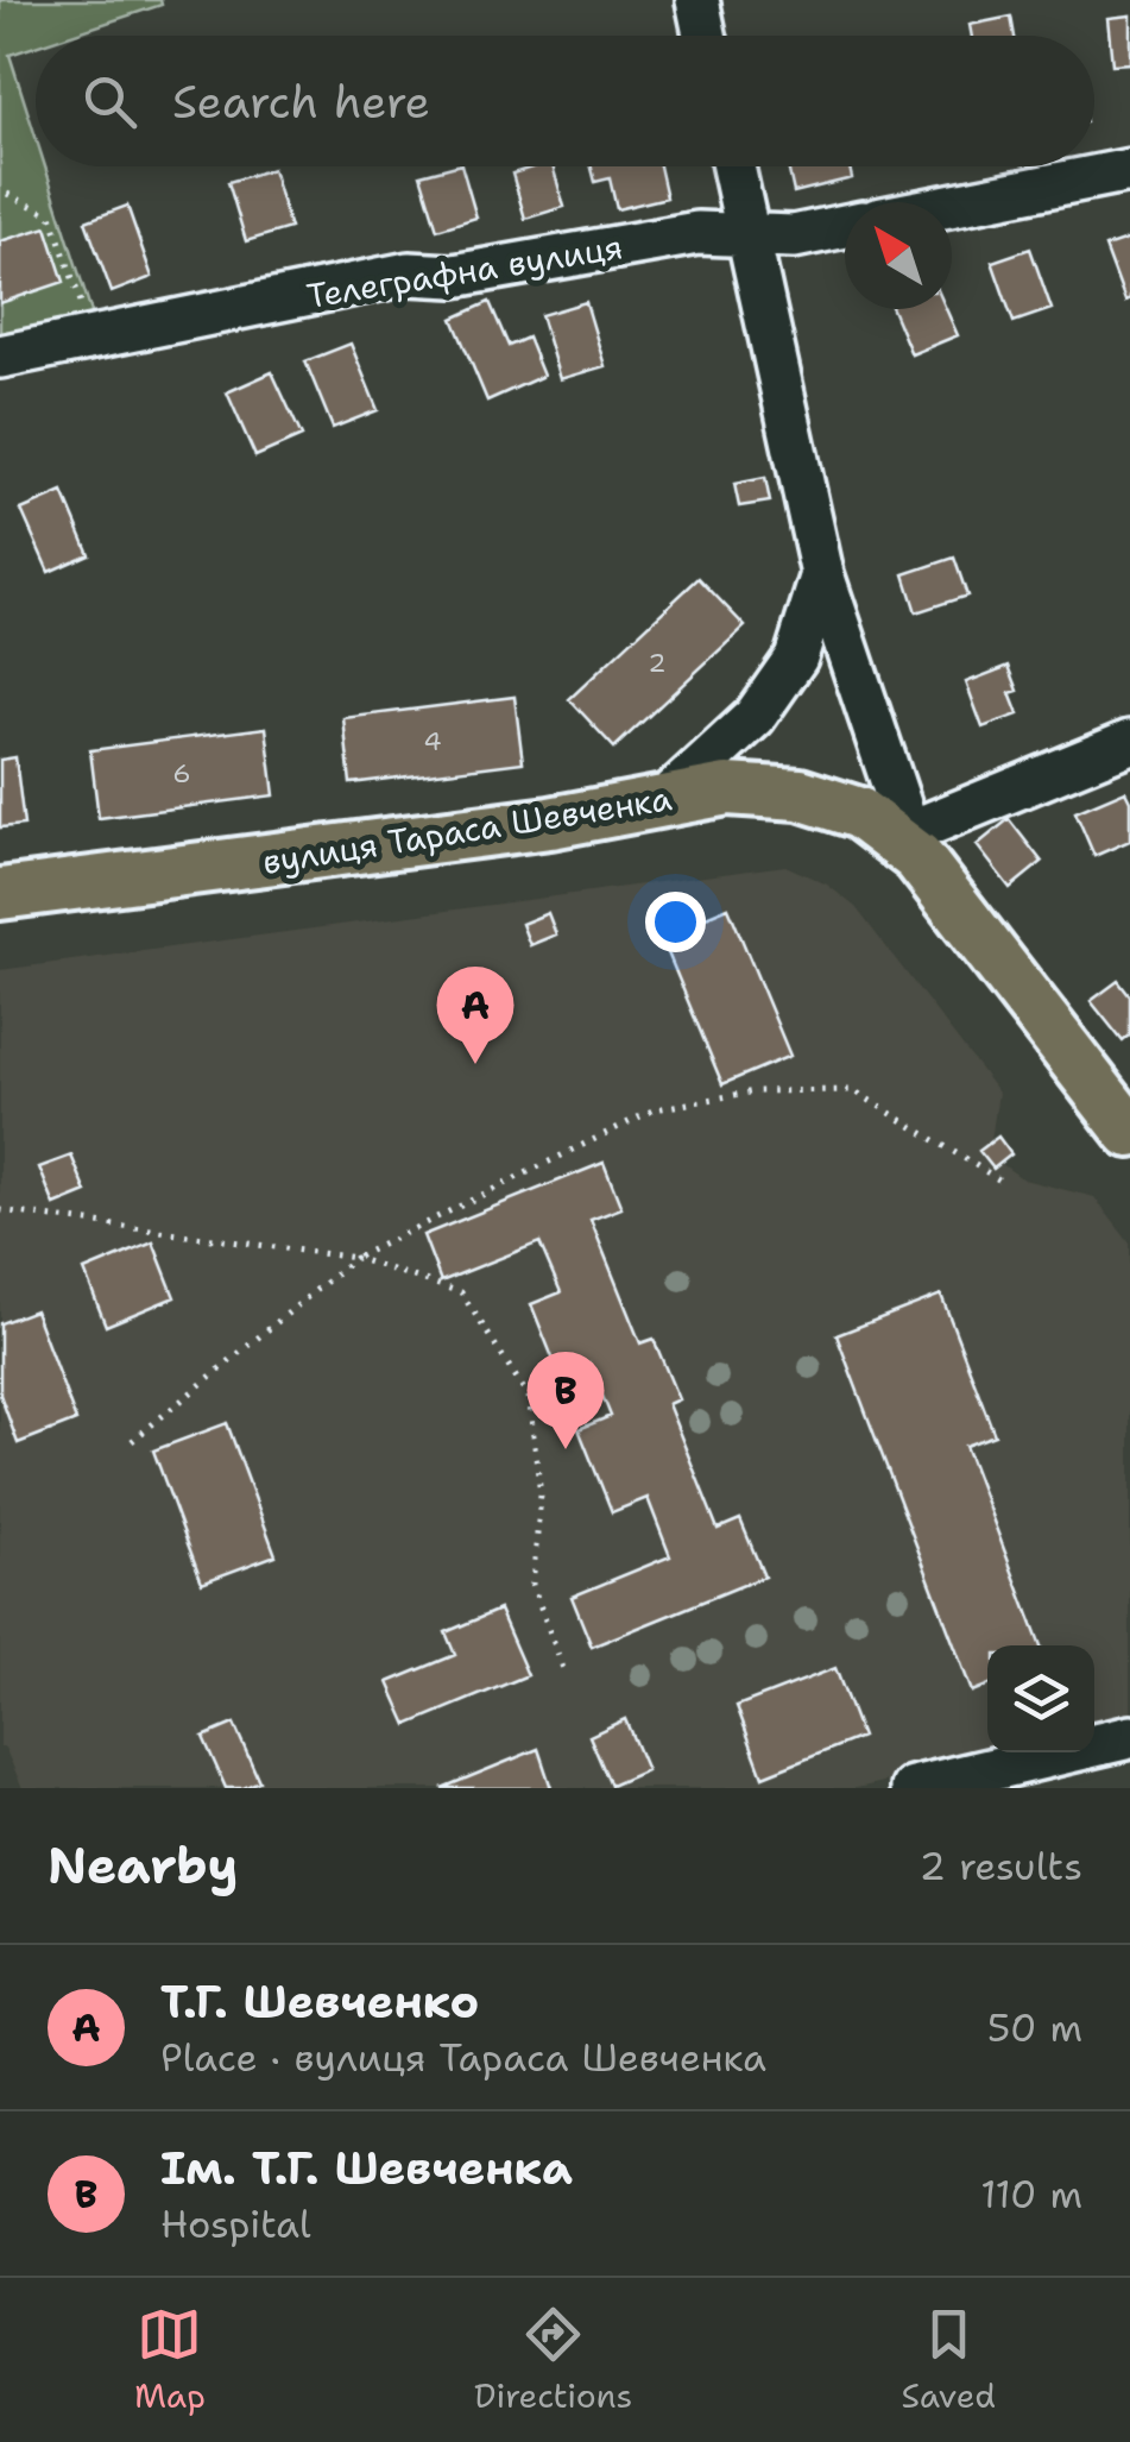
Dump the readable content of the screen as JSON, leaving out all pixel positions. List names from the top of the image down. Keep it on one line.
{"streets":{"main road":["вулиця Тараса Шевченка"],"street":["Телеграфна вулиця"]},"house_numbers":["2","4","6"],"north":"top left","page":{"search":"Search here","pins":["A","B"],"heading":["Nearby","2 results"],"list":[{"mark":"A","name":"Т.Г. Шевченко","note":"Place · вулиця Тараса Шевченка","value":"50 m"},{"mark":"B","name":"Ім. Т.Г. Шевченка","note":"Hospital","value":"110 m"}],"nav":["Map","Directions","Saved"]}}
